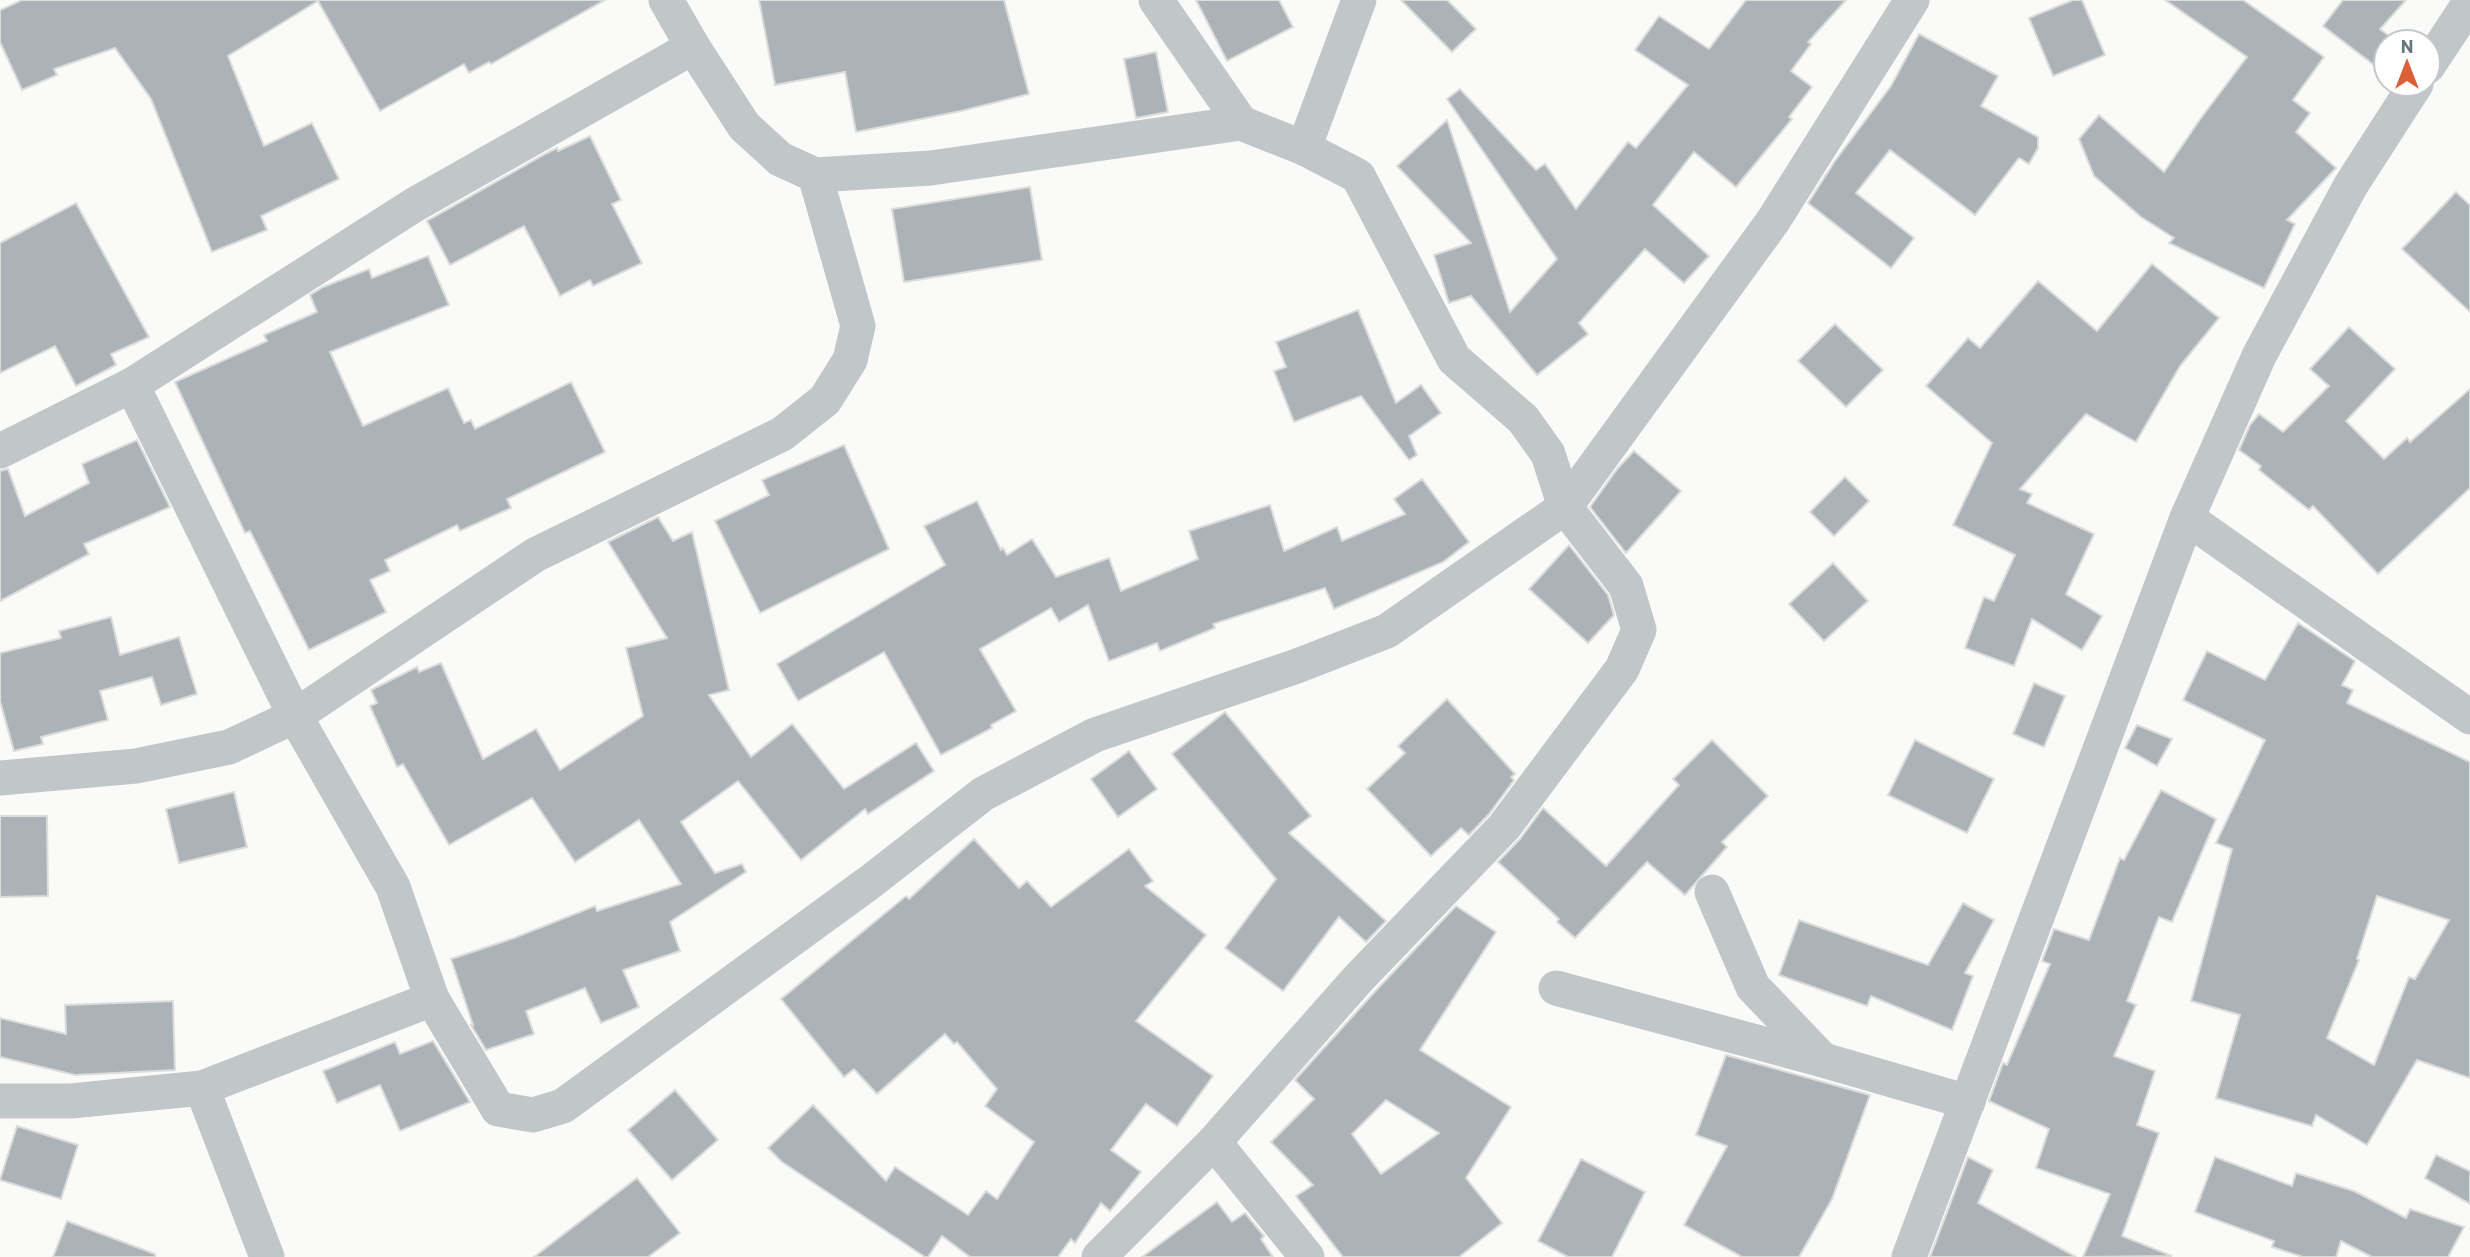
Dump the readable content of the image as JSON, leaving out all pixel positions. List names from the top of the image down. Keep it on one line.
{"north":"top"}
